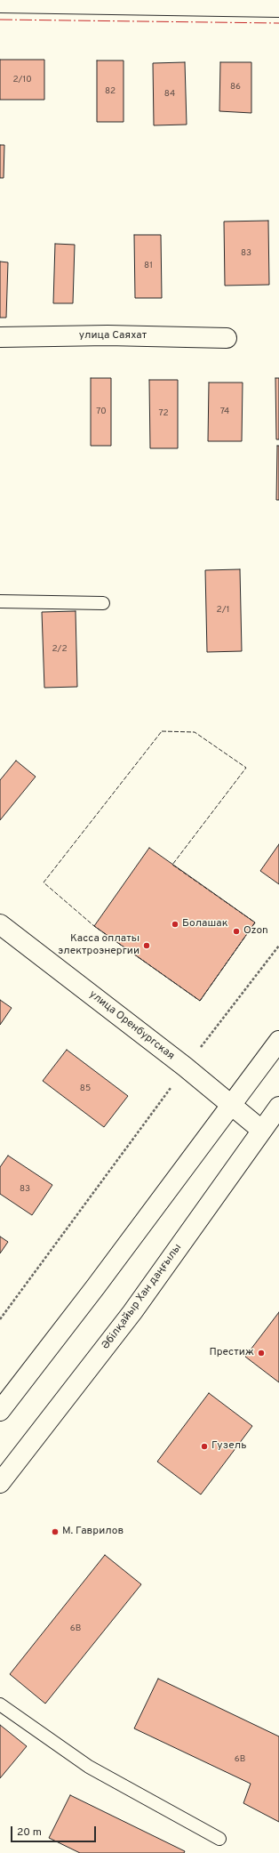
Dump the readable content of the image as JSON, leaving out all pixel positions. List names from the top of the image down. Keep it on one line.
{"streets":{"main road":["улица Саяхат","улица Оренбургская","Әбілқайыр Хан даңғылы"]},"crossings":[["улица Оренбургская","Әбілқайыр Хан даңғылы"]],"places":["Болашак","Ozon","Касса оплаты электроэнергии","Престиж","Гузель","М. Гаврилов"],"house_numbers":["2/10","86","82","84","83","81","70","74","72","2/1","2/2","85","83","6В","6В"],"scale_bar":"20 m"}
